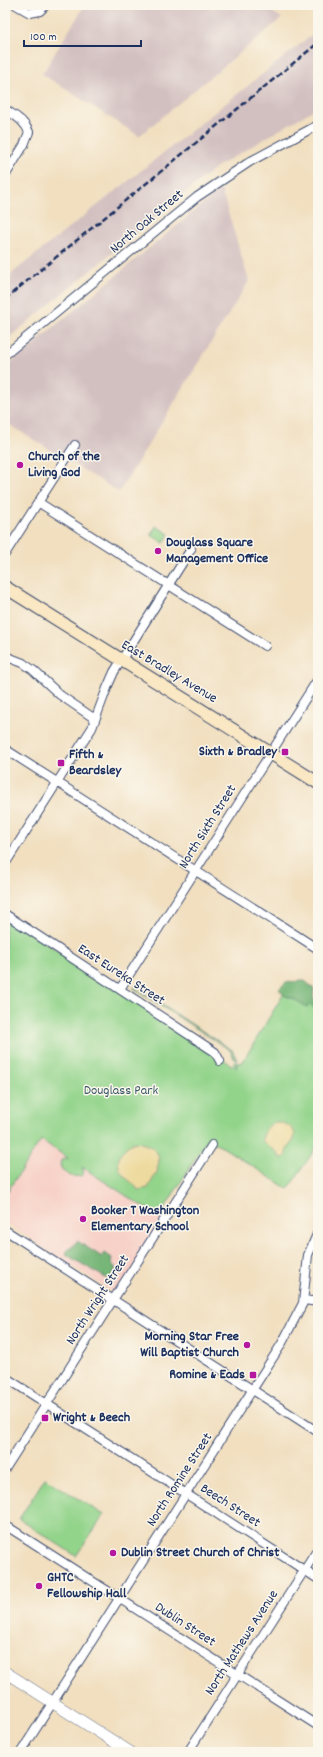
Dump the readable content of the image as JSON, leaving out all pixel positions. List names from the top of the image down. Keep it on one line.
{"streets":{"main road":["East Bradley Avenue"],"street":["North Oak Street","North Sixth Street","East Eureka Street","North Wright Street","North Romine Street","Beech Street","Dublin Street","North Mathews Avenue"]},"crossings":[["East Bradley Avenue","North Sixth Street"],["North Sixth Street","East Eureka Street"],["North Wright Street","Beech Street"],["North Romine Street","Beech Street"],["North Romine Street","Dublin Street"],["Beech Street","North Mathews Avenue"],["Dublin Street","North Mathews Avenue"]],"parks":["Douglass Park"],"places":{"other":["Church of the Living God","Douglass Square Management Office","Booker T Washington Elementary School","Morning Star Free Will Baptist Church","Dublin Street Church of Christ","GHTC Fellowship Hall"],"transit":["Sixth & Bradley","Fifth & Beardsley","Romine & Eads","Wright & Beech"]},"scale_bar":"100 m"}
